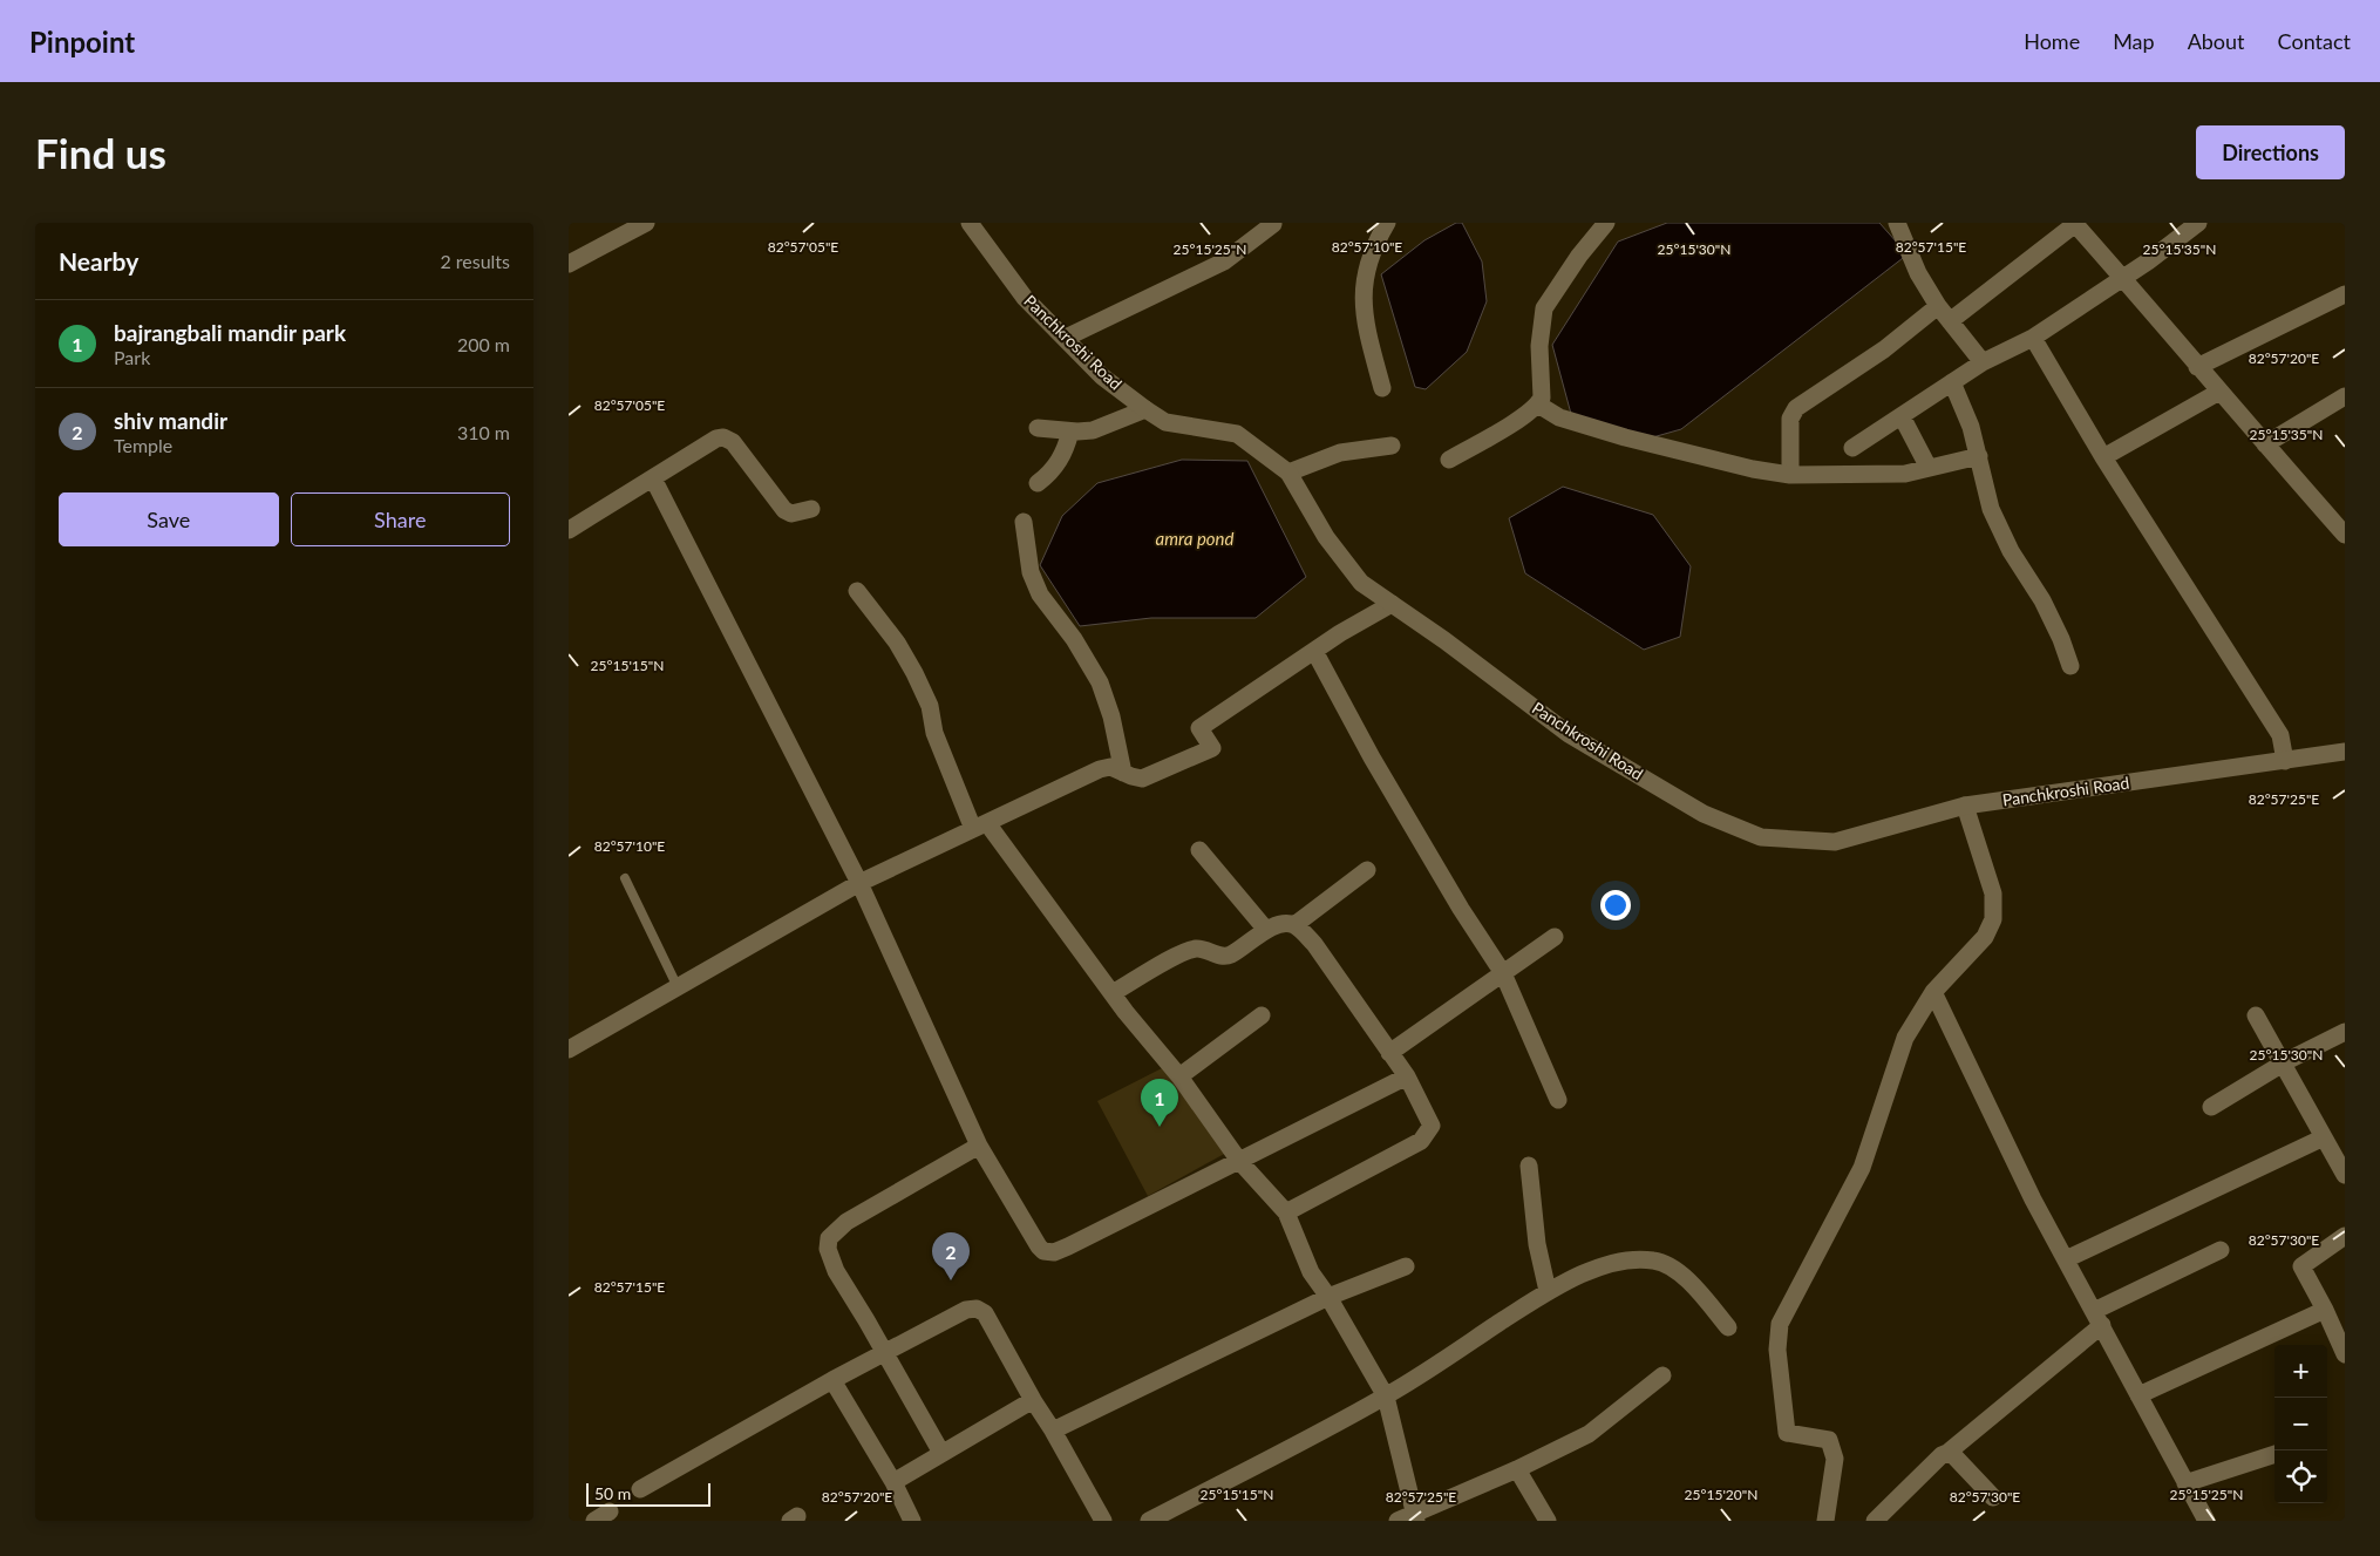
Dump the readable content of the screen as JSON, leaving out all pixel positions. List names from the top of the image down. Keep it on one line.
{"streets":{"street":["Panchkroshi Road"]},"water":["amra pond"],"scale_bar":"50 m","page":{"header":"Pinpoint","nav":["Home","Map","About","Contact"],"buttons":["Directions",["Save","Share"]],"title":"Find us","heading":["Nearby","2 results"],"list":[{"mark":"1","name":"bajrangbali mandir park","note":"Park","value":"200 m"},{"mark":"2","name":"shiv mandir","note":"Temple","value":"310 m"}],"pins":["1","2"],"map_buttons":["+","−"],"scale":"50 m"},"coordinates":["82°57'05\"E","82°57'10\"E","82°57'15\"E","25°15'25\"N","25°15'35\"N","25°15'30\"N","82°57'20\"E","25°15'15\"N","82°57'25\"E","82°57'30\"E","25°15'20\"N"]}
